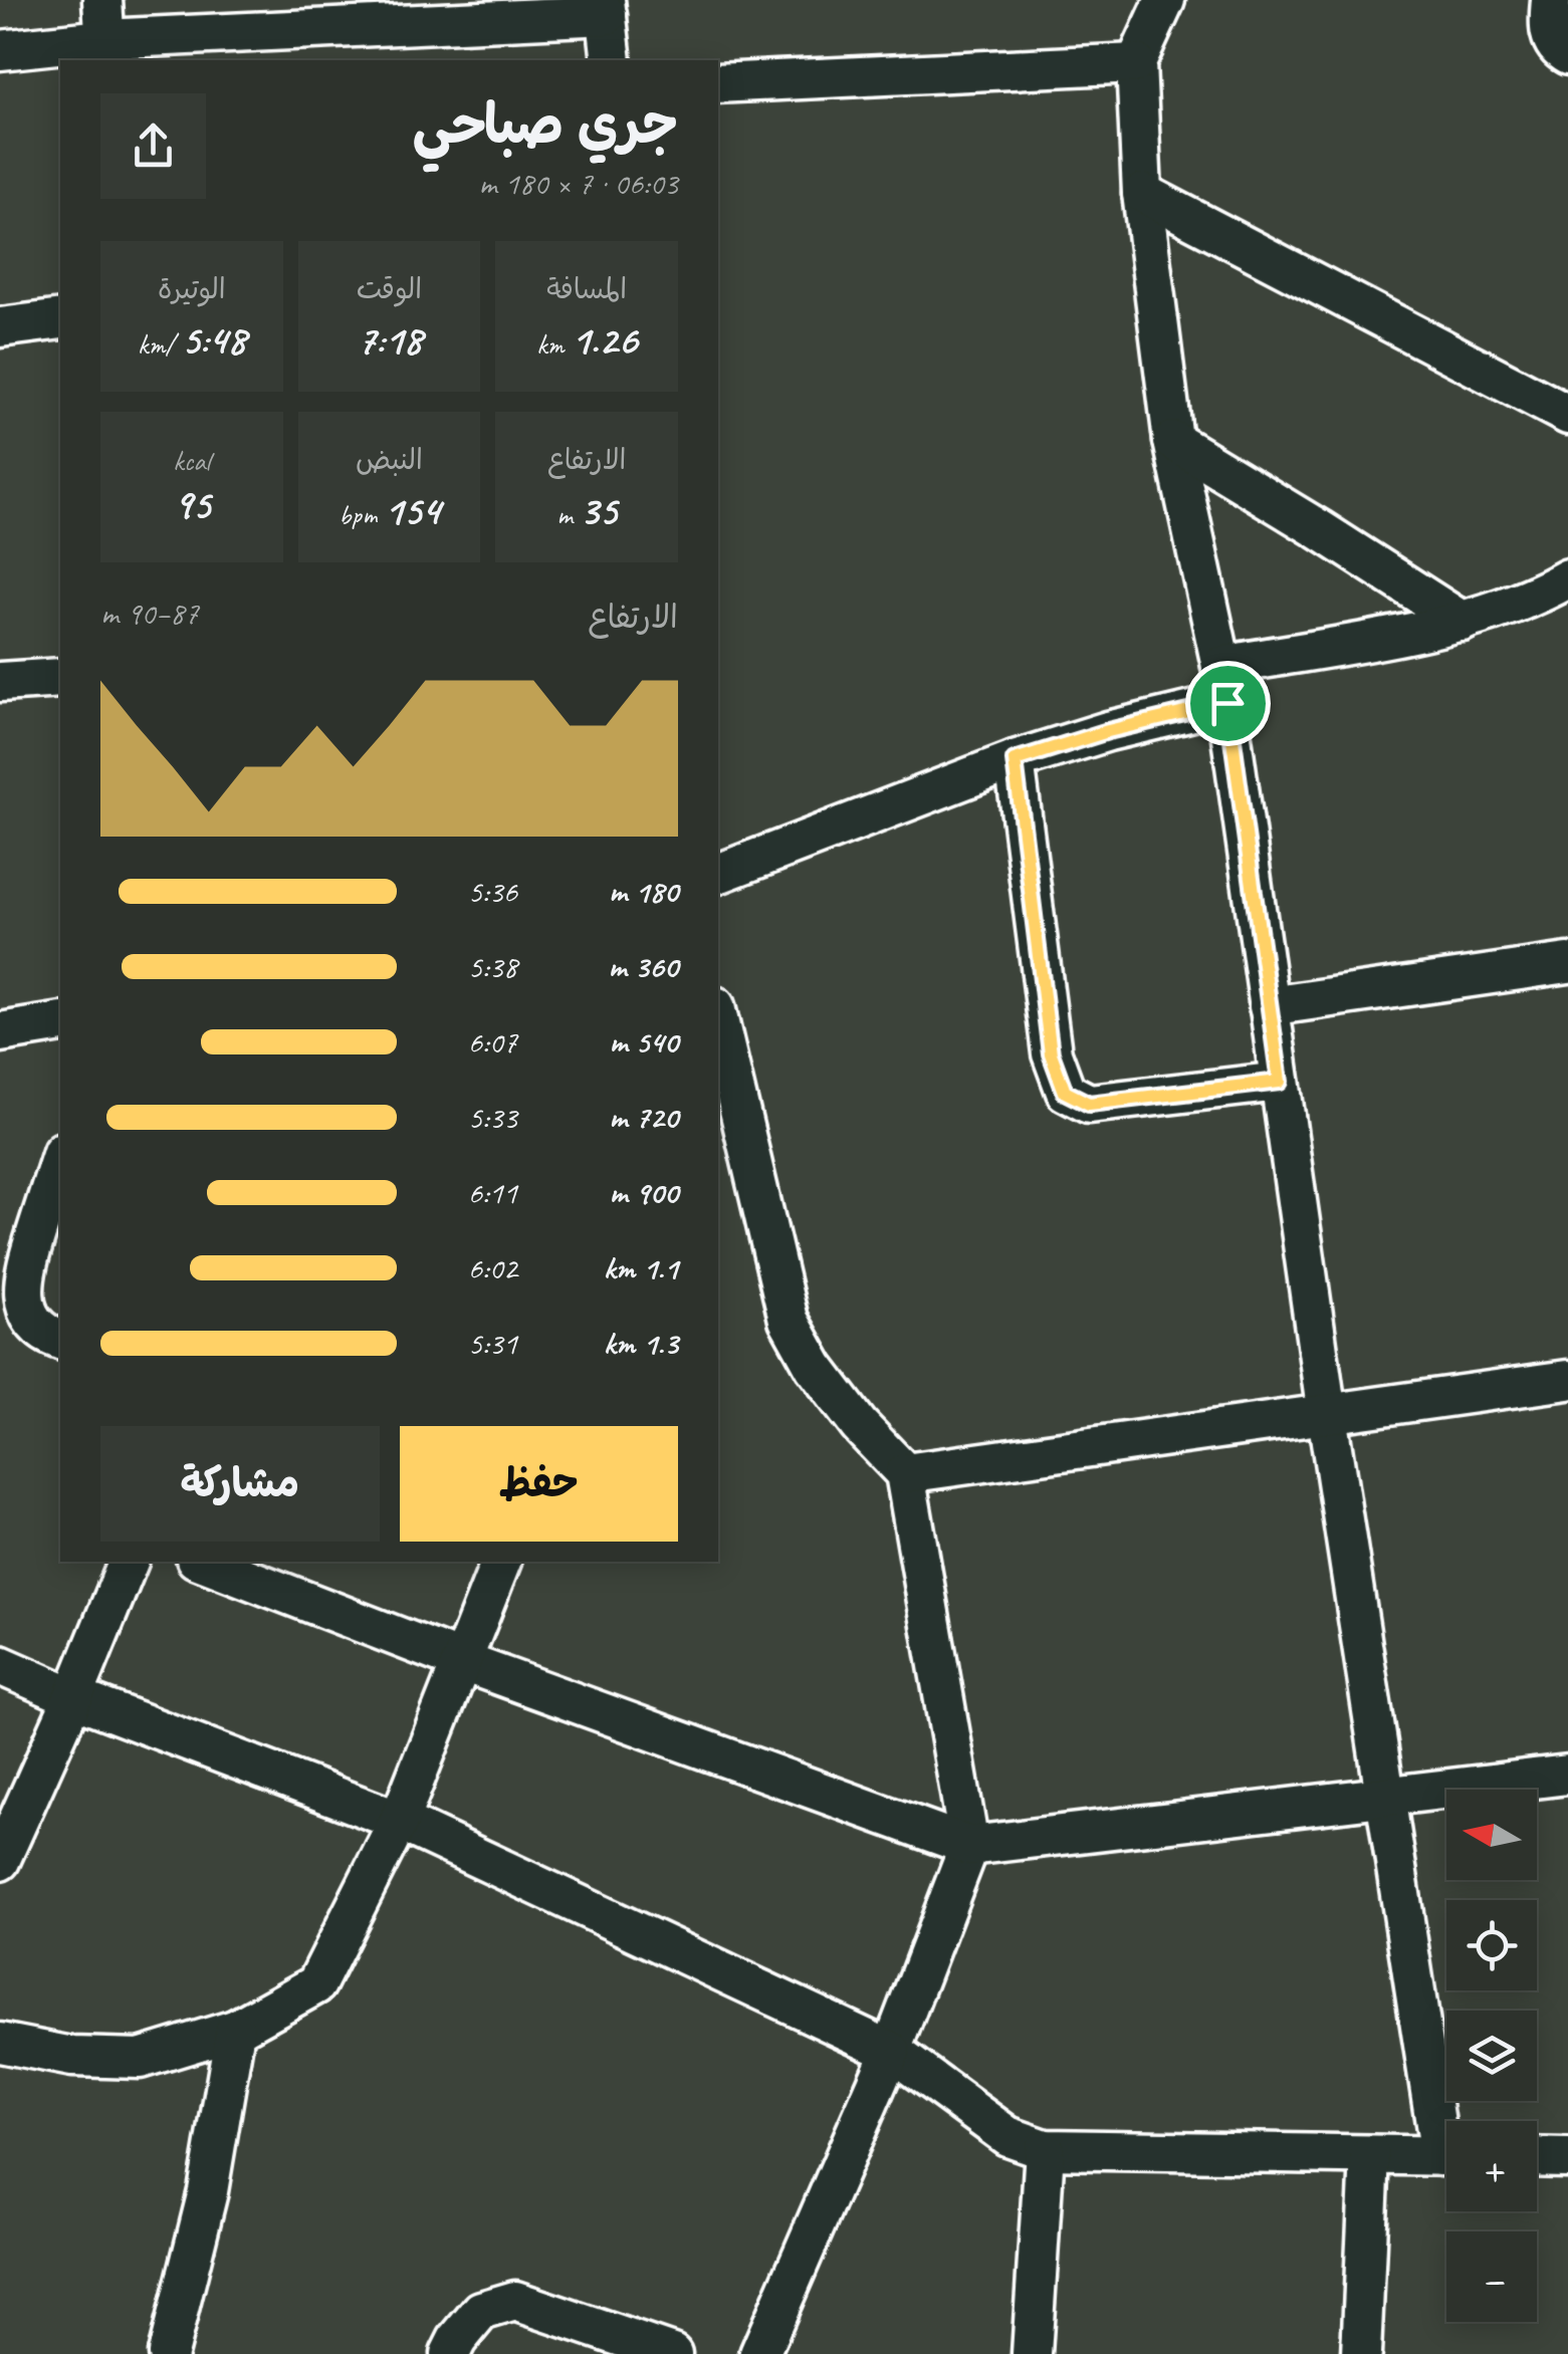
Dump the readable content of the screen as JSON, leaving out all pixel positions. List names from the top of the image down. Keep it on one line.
{"north":"left","page":{"heading":["جري صباحي","06:03 · 7 × 180 m"],"stats":[["المسافة","1.26 km"],["الوقت","7:18"],["الوتيرة","5:48 /km"],["الارتفاع","35 m"],["النبض","154 bpm"],["kcal","95"]],"chart":["الارتفاع","87–90 m"],"list":[{"name":"180 m","note":"5:36"},{"name":"360 m","note":"5:38"},{"name":"540 m","note":"6:07"},{"name":"720 m","note":"5:33"},{"name":"900 m","note":"6:11"},{"name":"1.1 km","note":"6:02"},{"name":"1.3 km","note":"5:31"}],"buttons":["حفظ","مشاركة"],"map_buttons":["+","−"]}}
